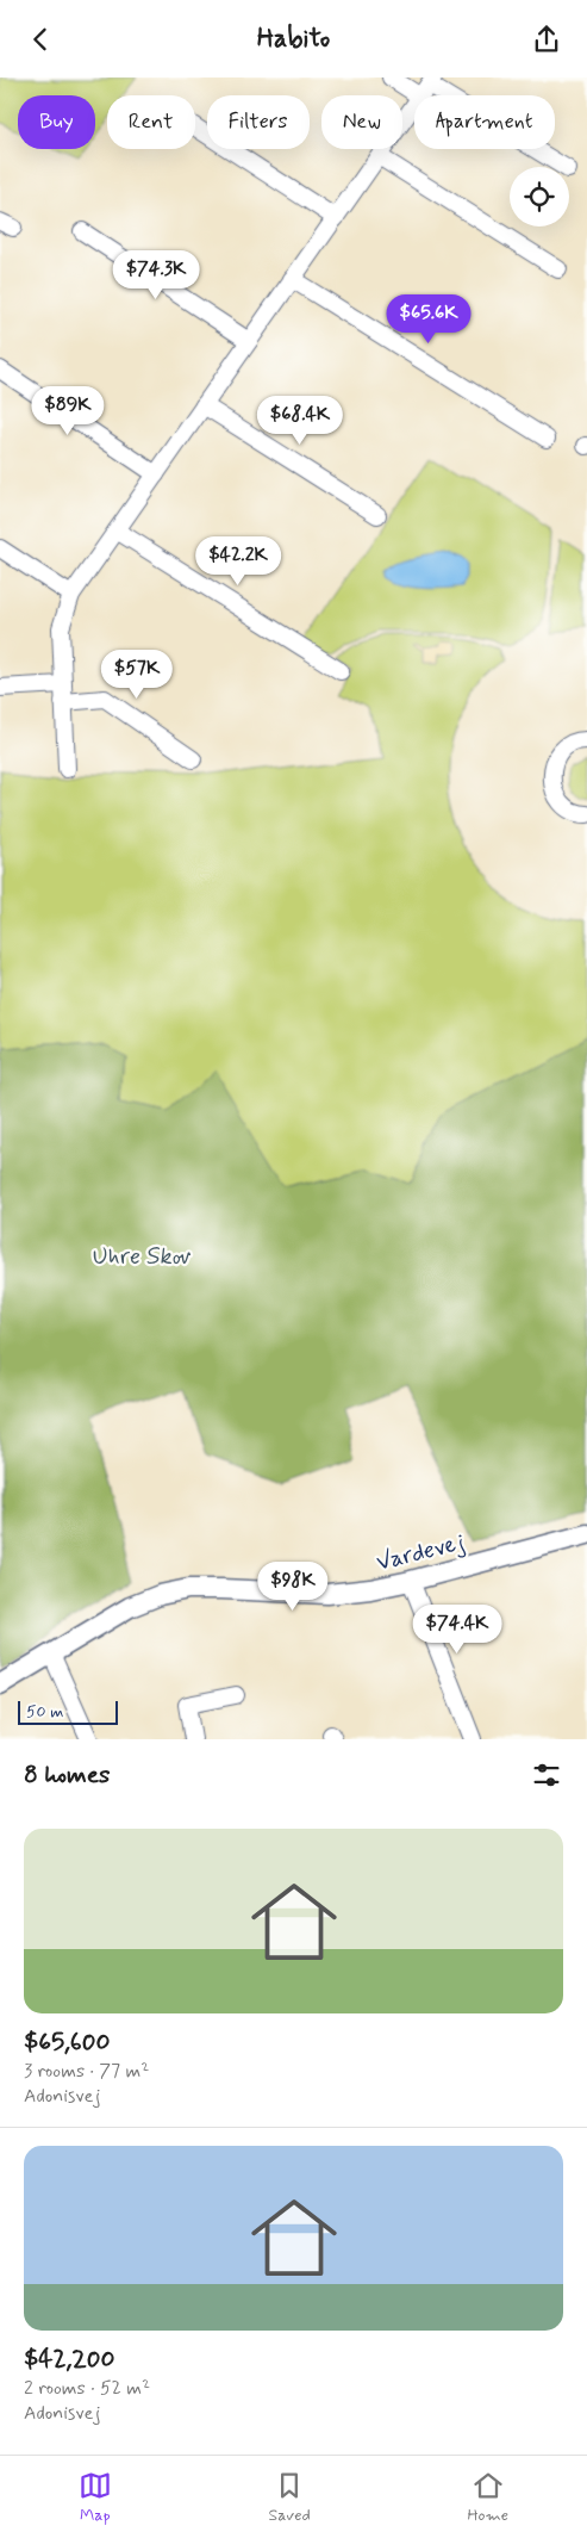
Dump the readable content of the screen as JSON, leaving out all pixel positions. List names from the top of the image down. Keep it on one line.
{"streets":{"street":["Vardevej"]},"parks":["Uhre Skov"],"scale_bar":"50 m","page":{"header":"Habito","chip":["Buy","Rent","Filters","New","Apartment"],"price":["$74.3K","$65.6K","$89K","$68.4K","$42.2K","$57K","$98K","$74.4K"],"scale":"50 m","heading":"8 homes","list":[{"name":"$65,600","note":"3 rooms · 77 m² · Adonisvej"},{"name":"$42,200","note":"2 rooms · 52 m² · Adonisvej"}],"tabs":["Map","Saved","Home"]}}
